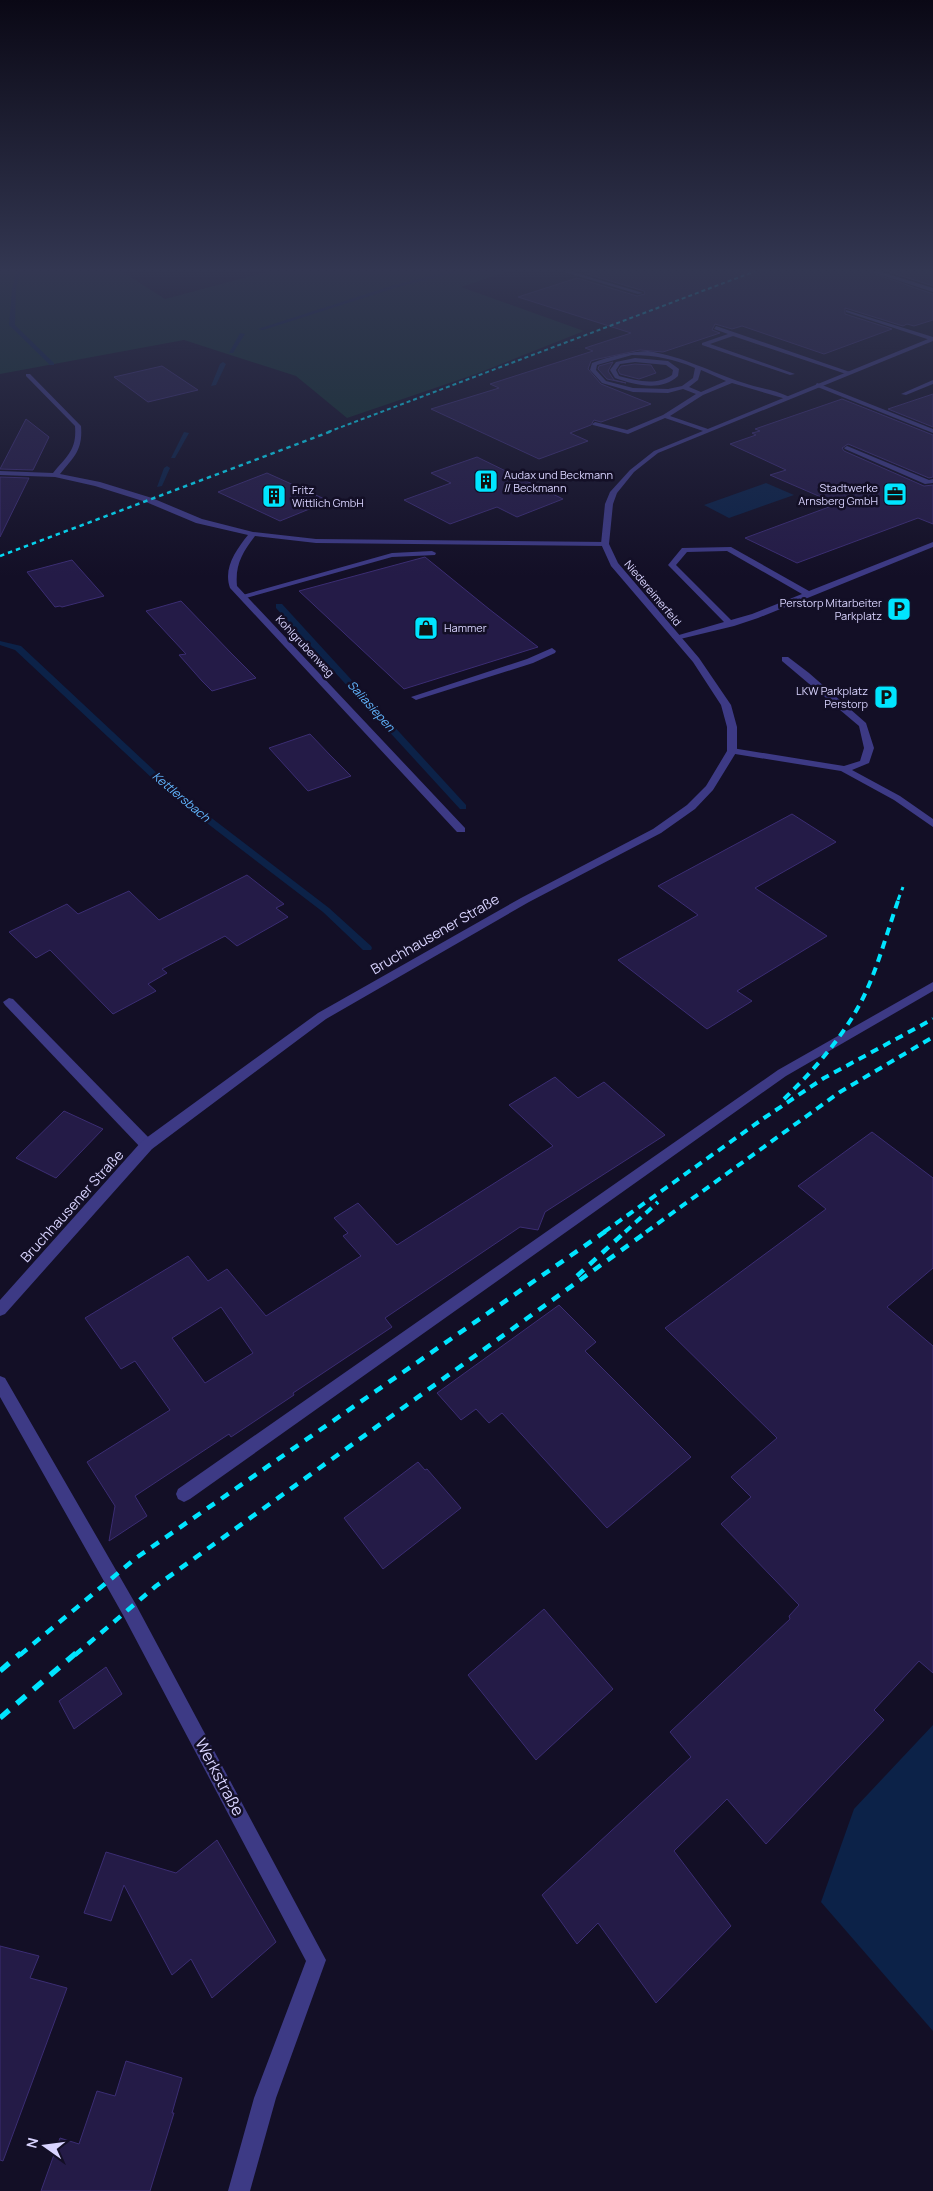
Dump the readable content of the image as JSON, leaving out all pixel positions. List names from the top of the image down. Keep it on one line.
{"streets":{"street":["Niedereimerfeld","Kohlgrubenweg","Bruchhausener Straße","Werkstraße"]},"crossings":[["Niedereimerfeld","Bruchhausener Straße"]],"water":["Saliasiepen","Kettlersbach"],"places":{"building":["Audax und Beckmann // Beckmann","Fritz Wittlich GmbH"],"office":["Stadtwerke Arnsberg GmbH"],"parking":["Perstorp Mitarbeiter Parkplatz","LKW Parkplatz Perstorp"],"shop":["Hammer"]},"north":"left"}
